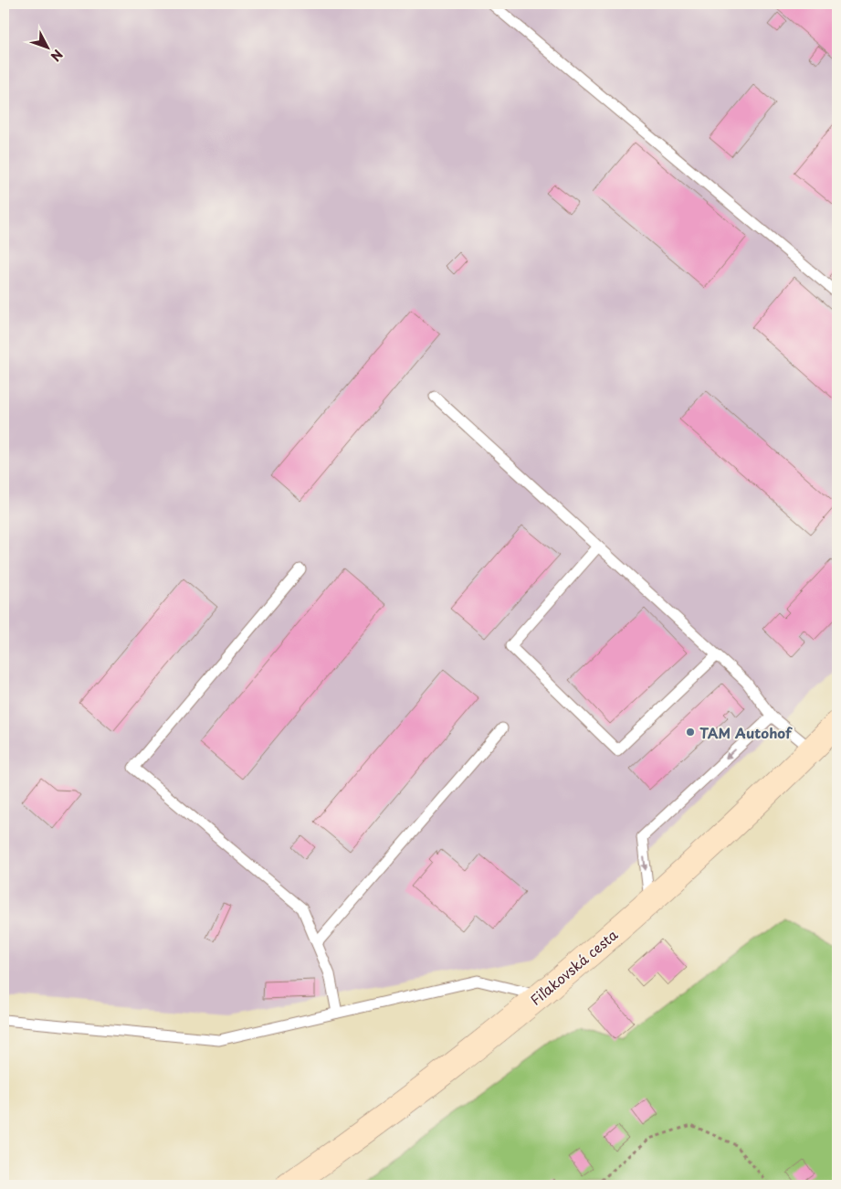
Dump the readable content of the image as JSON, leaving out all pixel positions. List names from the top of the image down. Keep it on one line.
{"streets":{"street":["Fiľakovská cesta"]},"places":["TAM Autohof"],"north":"bottom right"}
